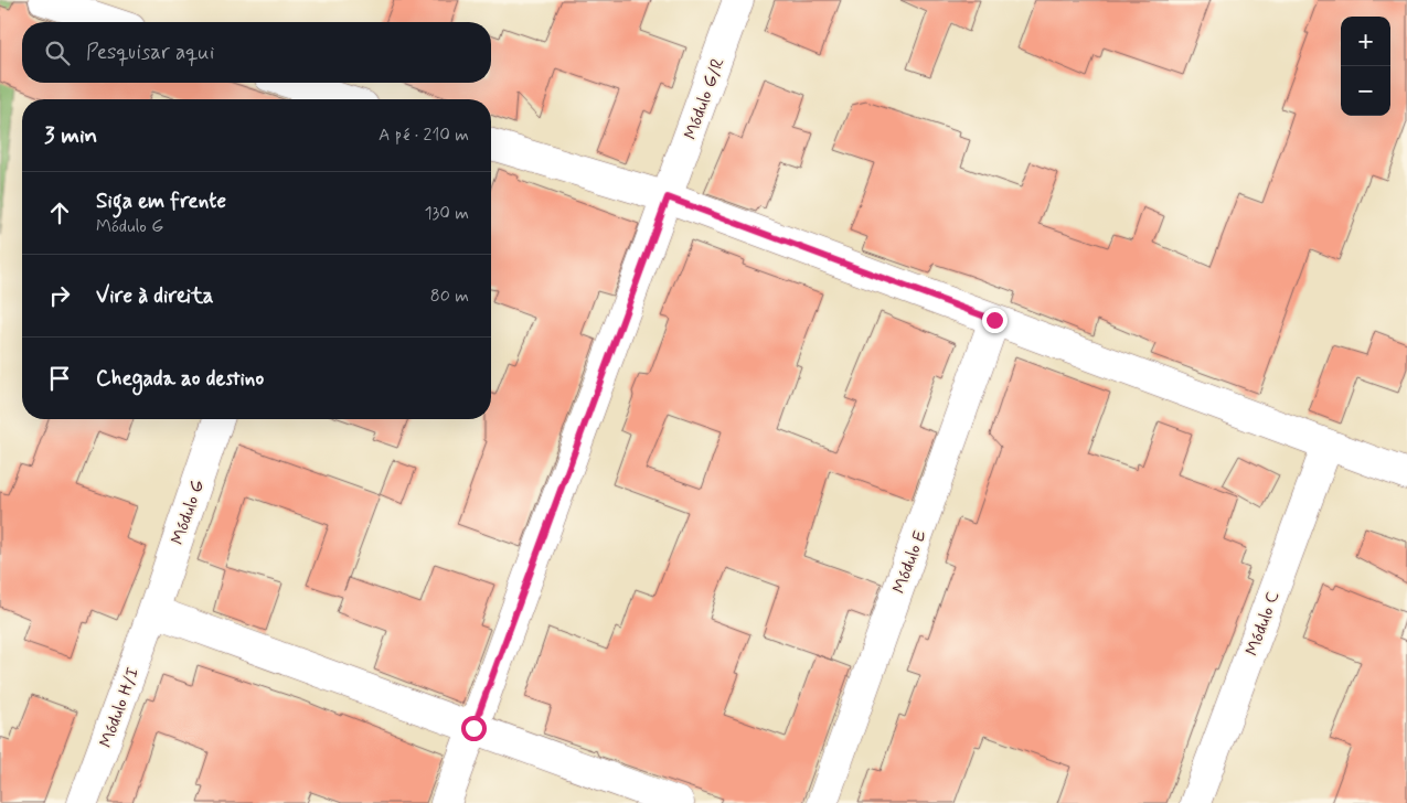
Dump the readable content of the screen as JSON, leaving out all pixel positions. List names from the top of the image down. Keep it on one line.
{"streets":{"street":["Módulo G/R","Módulo G","Módulo E","Módulo C","Módulo H/I"]},"crossings":[["Módulo G","Módulo H/I"]],"page":{"map_buttons":["+","−"],"search":"Pesquisar aqui","heading":["3 min","A pé · 210 m"],"list":[["Siga em frente","Módulo G","130 m"],["Vire à direita","80 m"],"Chegada ao destino"]}}
